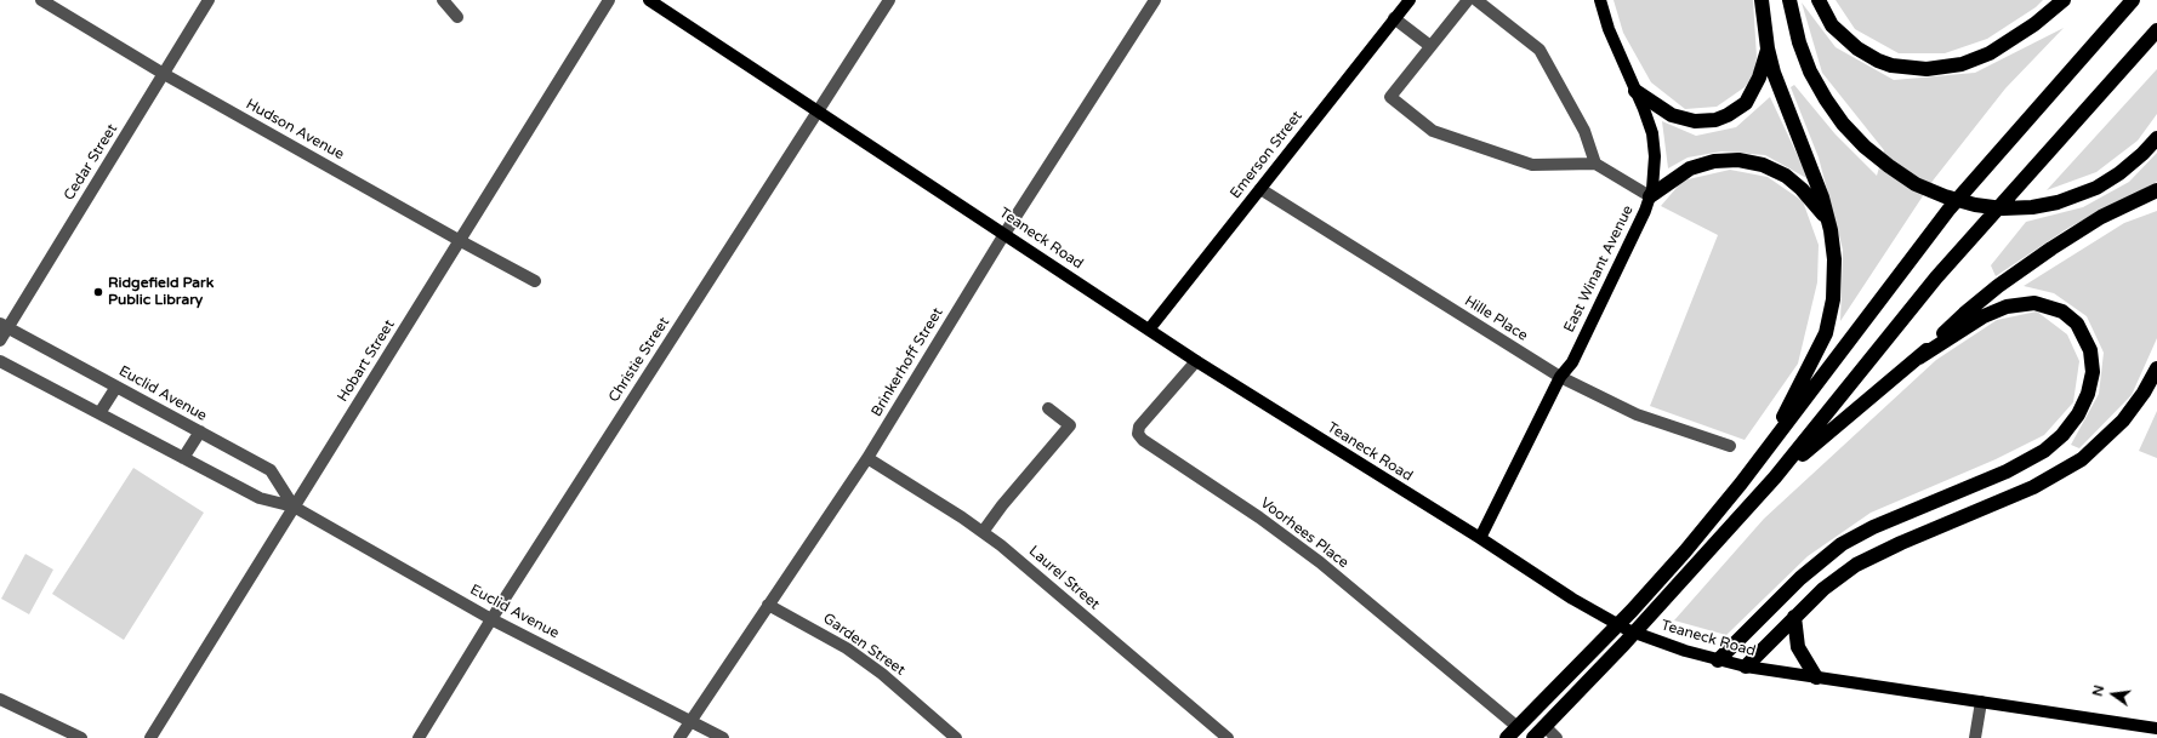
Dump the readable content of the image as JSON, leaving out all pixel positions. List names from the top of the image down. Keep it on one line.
{"streets":{"main road":["Emerson Street","Teaneck Road","East Winant Avenue"],"street":["Hudson Avenue","Cedar Street","Hille Place","Christie Street","Hobart Street","Brinkerhoff Street","Euclid Avenue","Voorhees Place","Laurel Street","Garden Street"]},"crossings":[["Hudson Avenue","Cedar Street"],["Hudson Avenue","Hobart Street"],["Emerson Street","Teaneck Road"],["Emerson Street","Hille Place"],["Cedar Street","Euclid Avenue"],["Teaneck Road","East Winant Avenue"],["Teaneck Road","Christie Street"],["Teaneck Road","Brinkerhoff Street"],["Teaneck Road","Voorhees Place"],["East Winant Avenue","Hille Place"],["Christie Street","Euclid Avenue"],["Hobart Street","Euclid Avenue"],["Brinkerhoff Street","Euclid Avenue"],["Brinkerhoff Street","Laurel Street"],["Brinkerhoff Street","Garden Street"]],"places":["Ridgefield Park Public Library"],"north":"left"}
